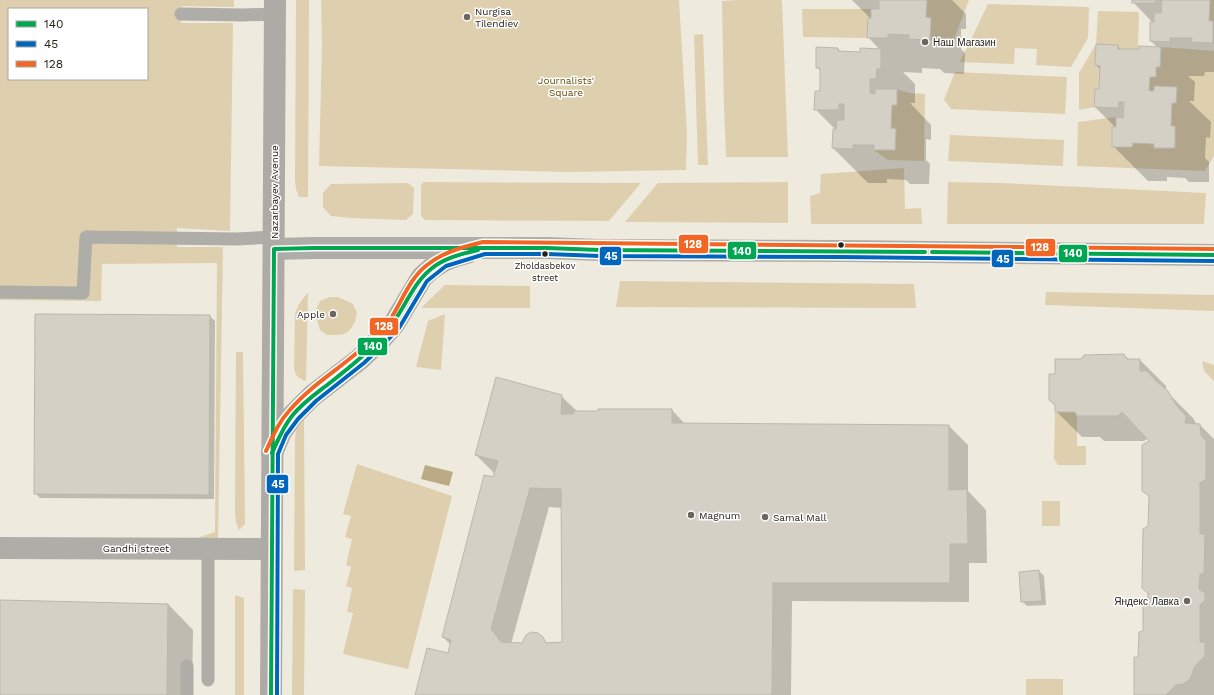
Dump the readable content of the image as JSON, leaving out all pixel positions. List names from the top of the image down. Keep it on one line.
{"streets":{"main road":["Nazarbayev Avenue"],"street":["Gandhi street"]},"crossings":[["Nazarbayev Avenue","Gandhi street"]],"parks":["Journalists' Square"],"places":["Nurgisa Tilendiev","Наш Магазин","Zholdasbekov street","Apple","Magnum","Samal Mall","Яндекс Лавка"],"lines":["transit line 128","transit line 140","transit line 45"],"legend":["140","45","128"]}
